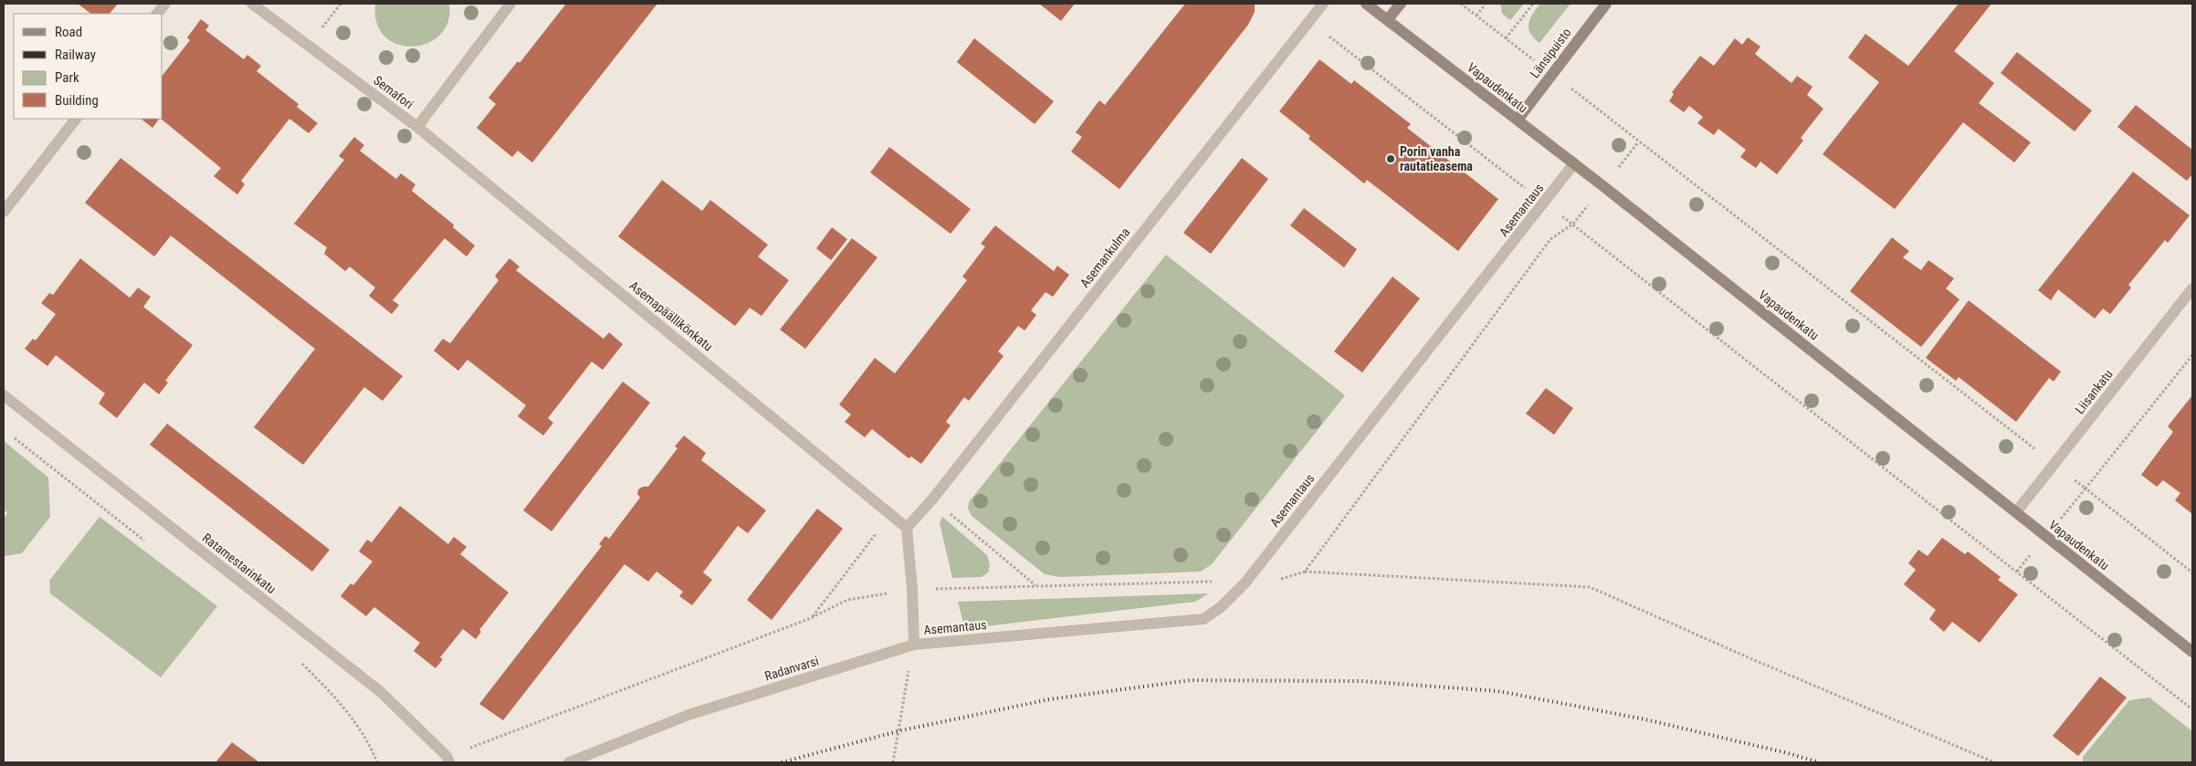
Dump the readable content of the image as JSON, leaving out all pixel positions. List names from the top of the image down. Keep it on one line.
{"streets":{"street":["Länsipuisto","Vapaudenkatu","Semafori","Asemantaus","Asemankulma","Asemapäällikönkatu","Liisankatu","Ratamestarinkatu","Radanvarsi"]},"crossings":[["Länsipuisto","Vapaudenkatu"],["Vapaudenkatu","Asemantaus"],["Vapaudenkatu","Liisankatu"],["Semafori","Asemapäällikönkatu"],["Asemantaus","Radanvarsi"],["Asemankulma","Asemapäällikönkatu"]],"places":["Porin vanha rautatieasema"],"legend":["Road","Railway","Park","Building"]}
